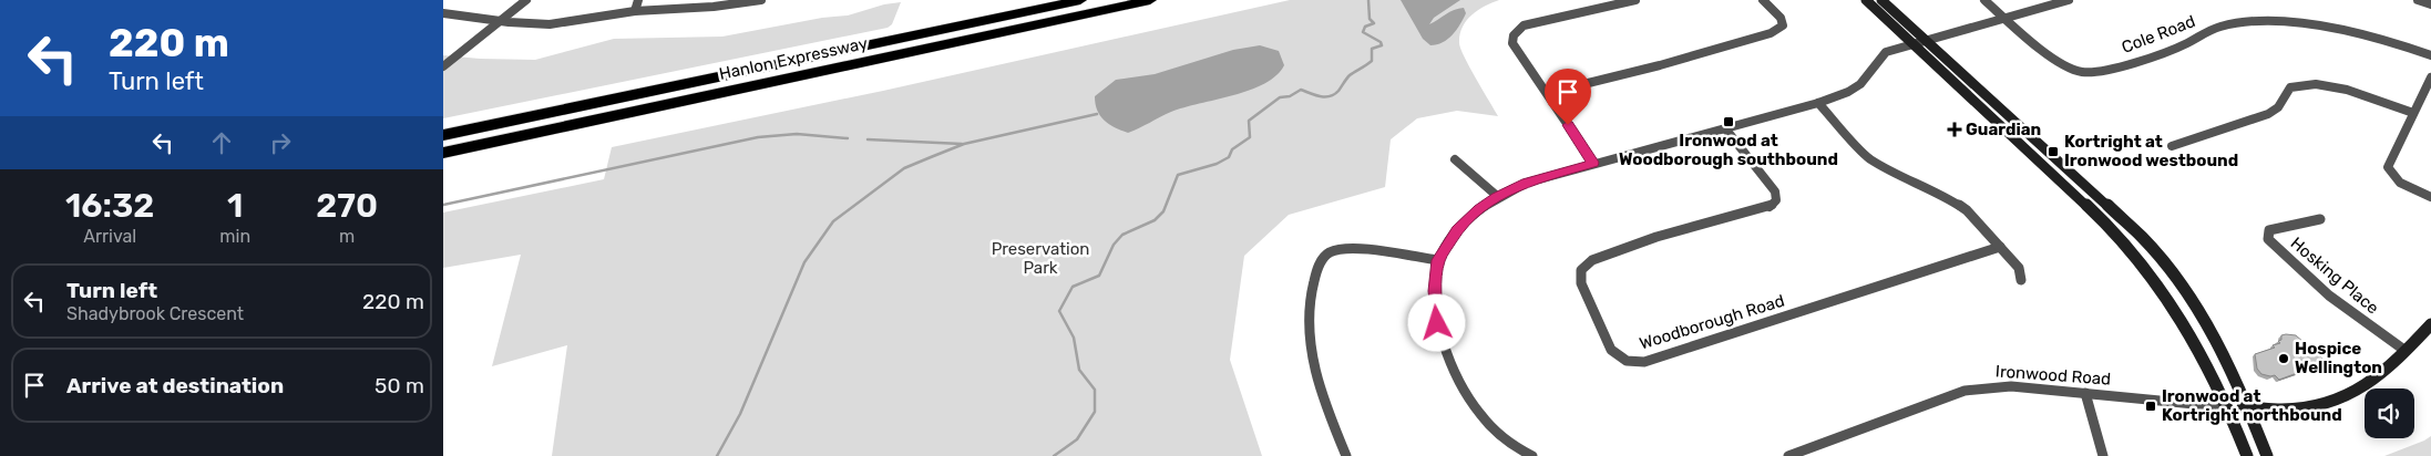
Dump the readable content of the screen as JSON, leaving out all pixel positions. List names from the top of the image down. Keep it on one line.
{"streets":{"highway":["Hanlon Expressway"],"street":["Cole Road","Hosking Place","Woodborough Road","Ironwood Road"]},"parks":["Preservation Park"],"places":{"transit":["Ironwood at Woodborough southbound","Kortright at Ironwood westbound","Ironwood at Kortright northbound"],"health":["Guardian"],"other":["Hospice Wellington"]},"page":{"turn":["220 m","Turn left"],"eta":["16:32","Arrival","1","min","270","m"],"list":[{"name":"Turn left","note":"Shadybrook Crescent","value":"220 m"},{"name":"Arrive at destination","value":"50 m"}]}}
